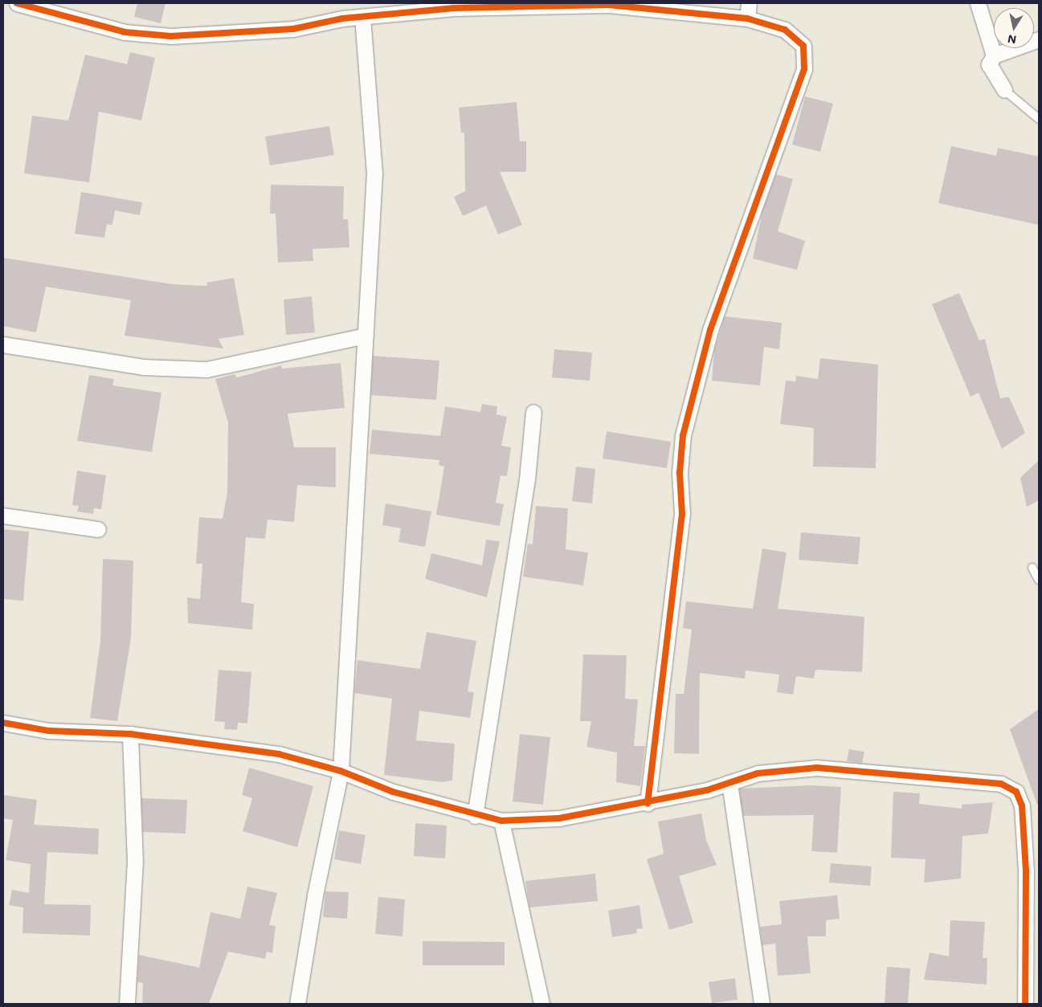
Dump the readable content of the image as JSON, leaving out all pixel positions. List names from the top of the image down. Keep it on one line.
{"north":"bottom"}
